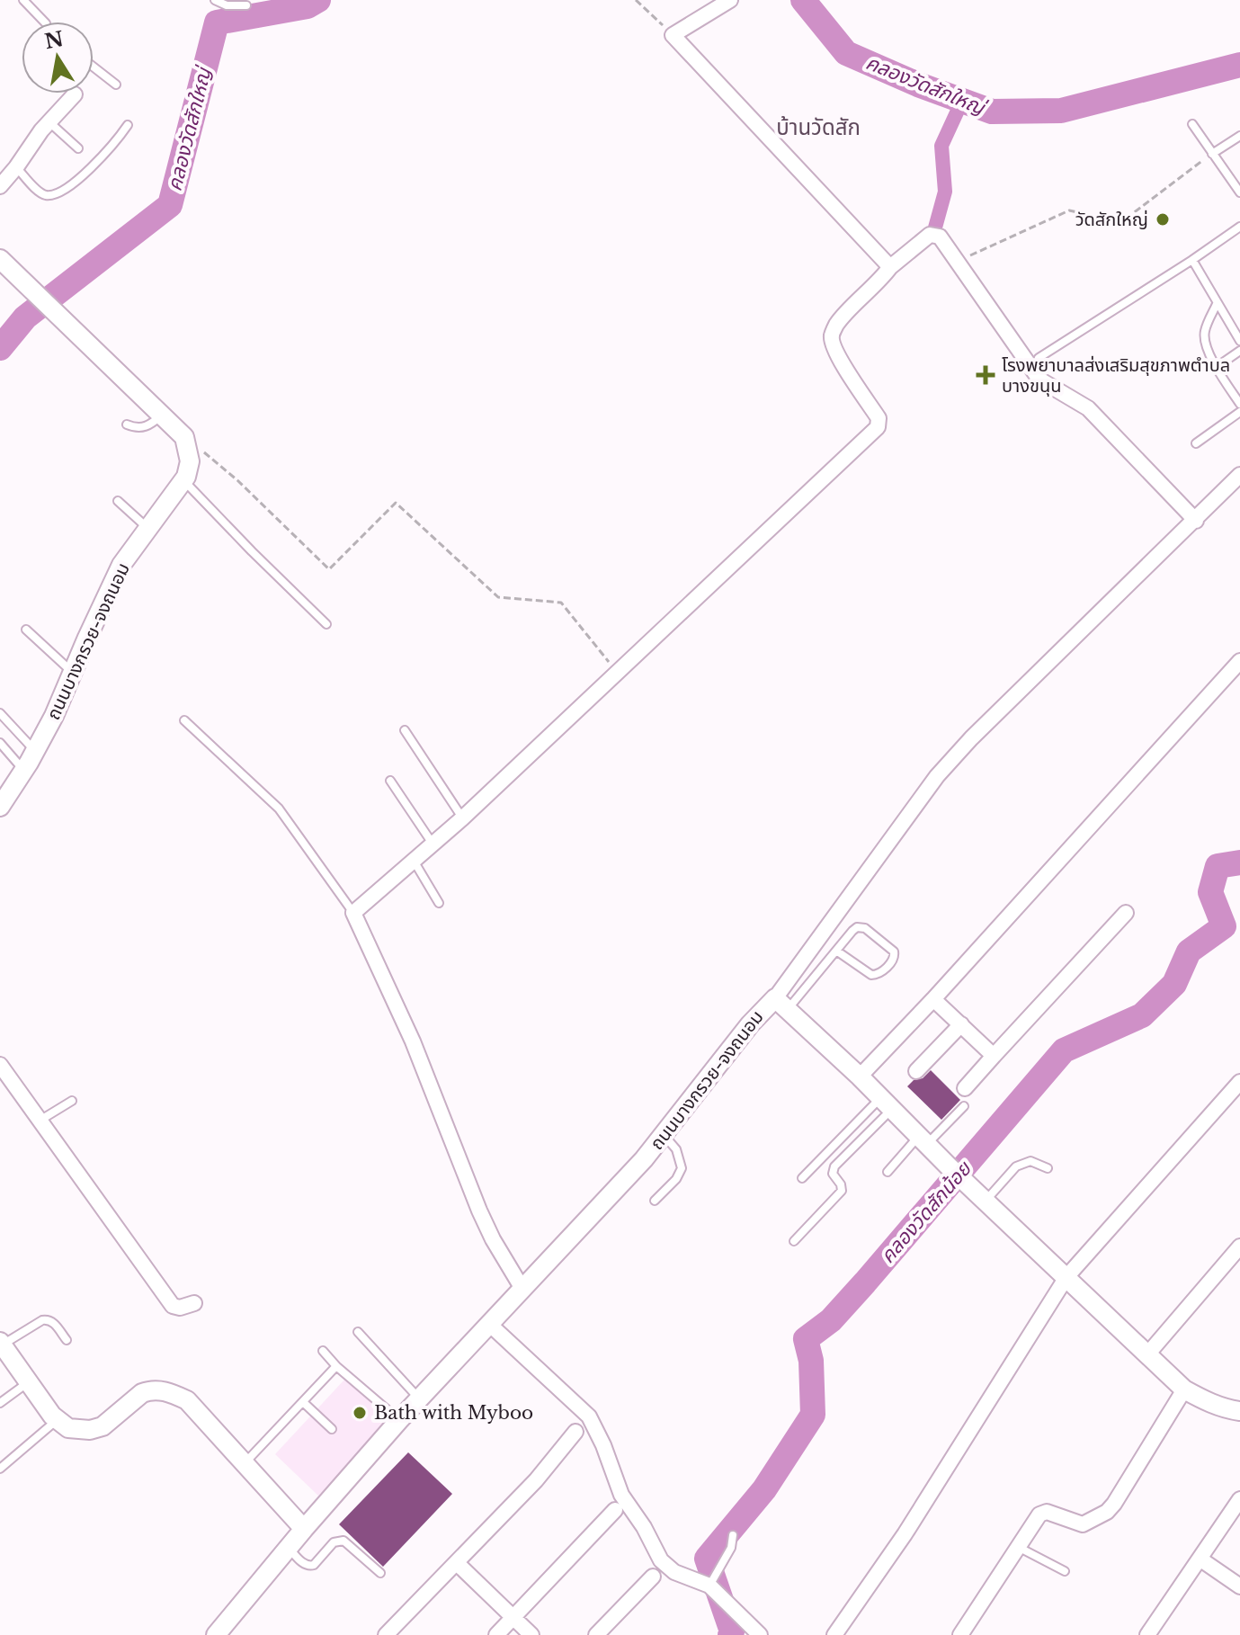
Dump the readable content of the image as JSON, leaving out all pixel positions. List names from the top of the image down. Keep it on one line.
{"streets":{"street":["ถนนบางกรวย-จงถนอม"]},"districts":["บ้านวัดสัก"],"water":["คลองวัดสักใหญ่","คลองวัดสักน้อย"],"places":{"other":["วัดสักใหญ่","Bath with Myboo"],"health":["โรงพยาบาลส่งเสริมสุขภาพตำบล บางขนุน"]},"north":"top"}
